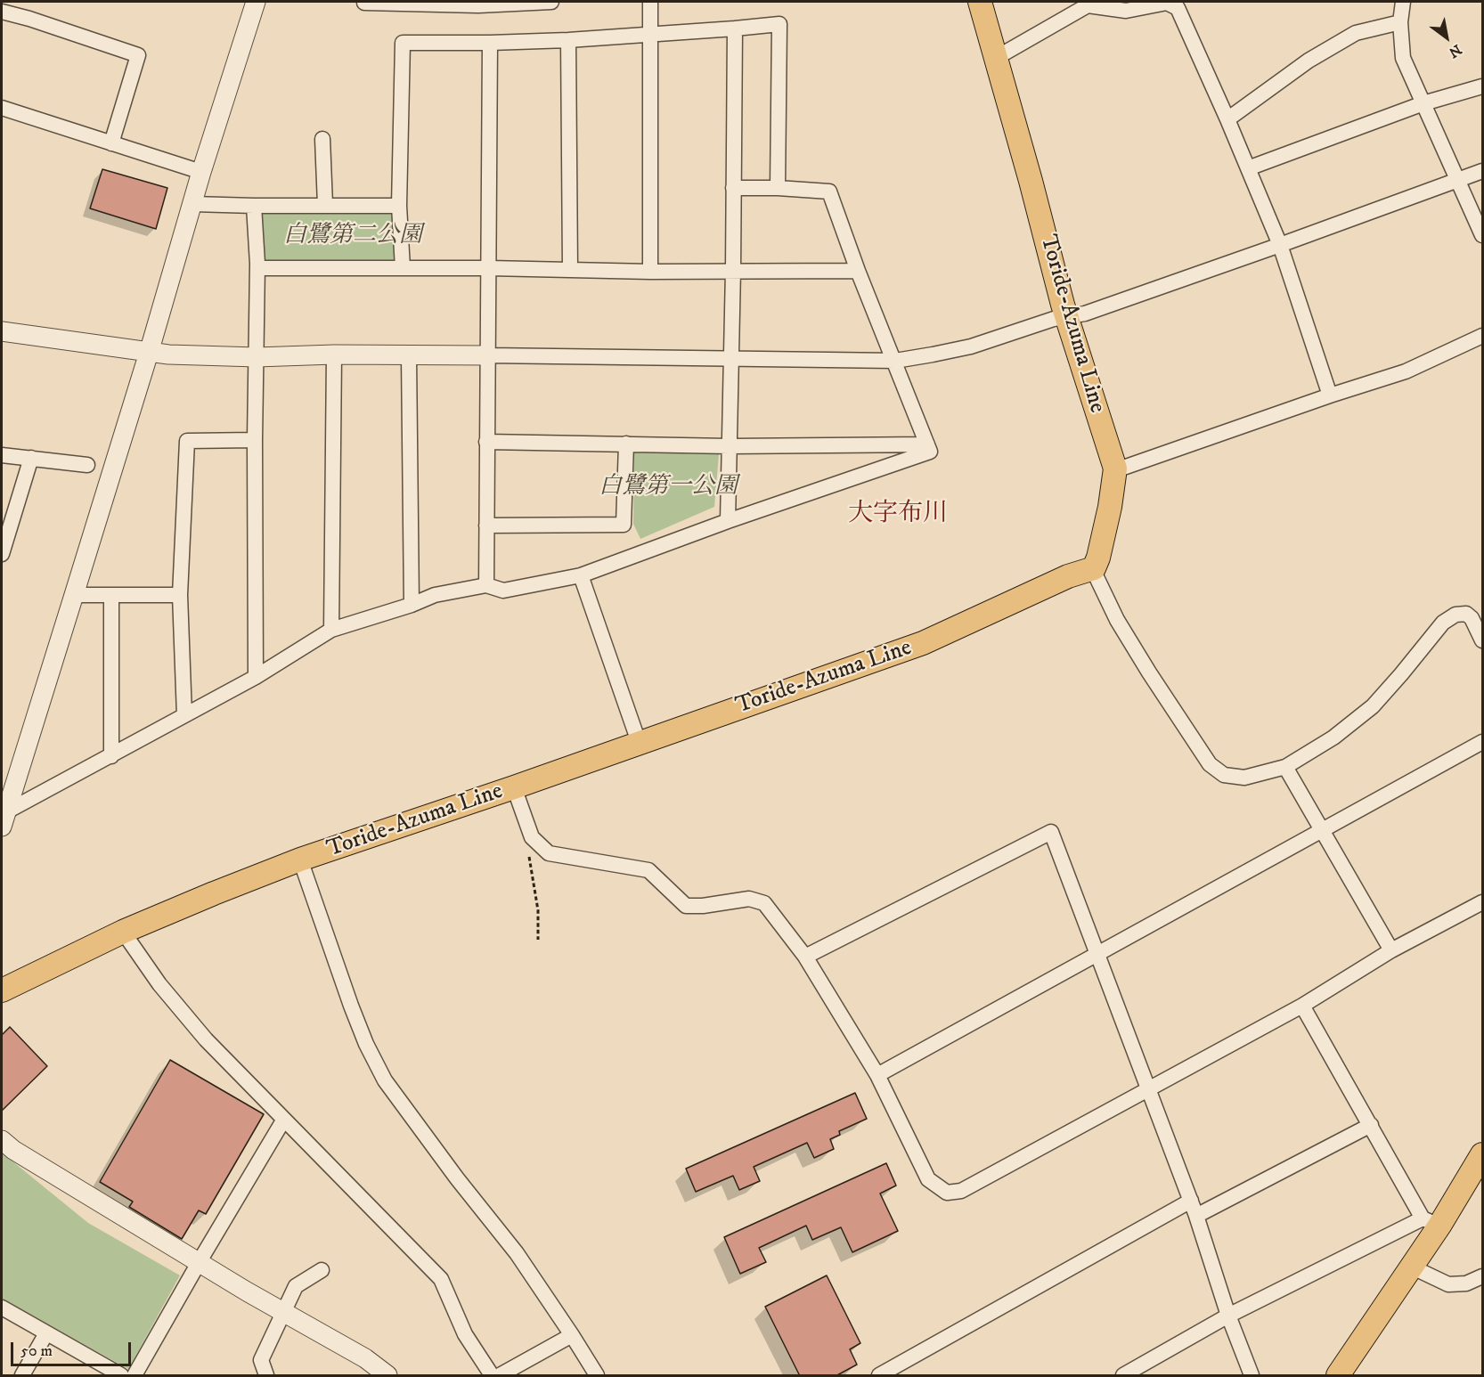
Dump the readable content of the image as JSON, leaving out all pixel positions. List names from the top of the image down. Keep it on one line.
{"streets":{"main road":["Toride-Azuma Line"]},"districts":["大字布川"],"parks":["白鷺第二公園","白鷺第一公園"],"scale_bar":"50 m","north":"bottom right"}
